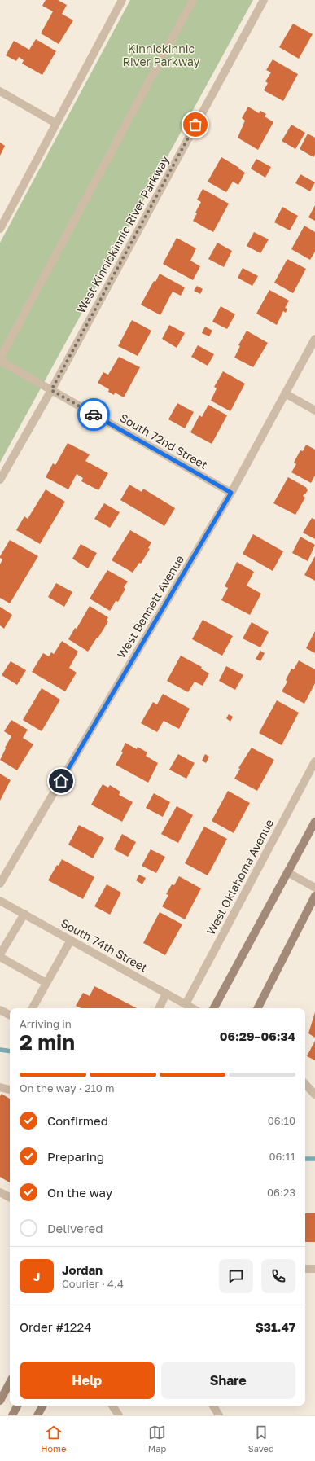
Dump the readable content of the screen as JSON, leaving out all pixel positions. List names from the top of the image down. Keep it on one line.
{"streets":{"street":["West Kinnickinnic River Parkway","South 72nd Street","West Bennett Avenue","West Oklahoma Avenue","South 74th Street"]},"crossings":[["West Kinnickinnic River Parkway","South 72nd Street"],["South 72nd Street","West Bennett Avenue"],["West Oklahoma Avenue","South 74th Street"]],"parks":["Kinnickinnic River Parkway"],"page":{"heading":["2 min","Arriving in","06:29–06:34"],"panel":["Jordan","Courier · 4.4","Order #1224","$31.47"],"bar":"On the way · 210 m","list":[["Confirmed","06:10"],["Preparing","06:11"],["On the way","06:23"],"Delivered"],"round":"J","buttons":["Help","Share"],"tabs":["Home","Map","Saved"]}}
